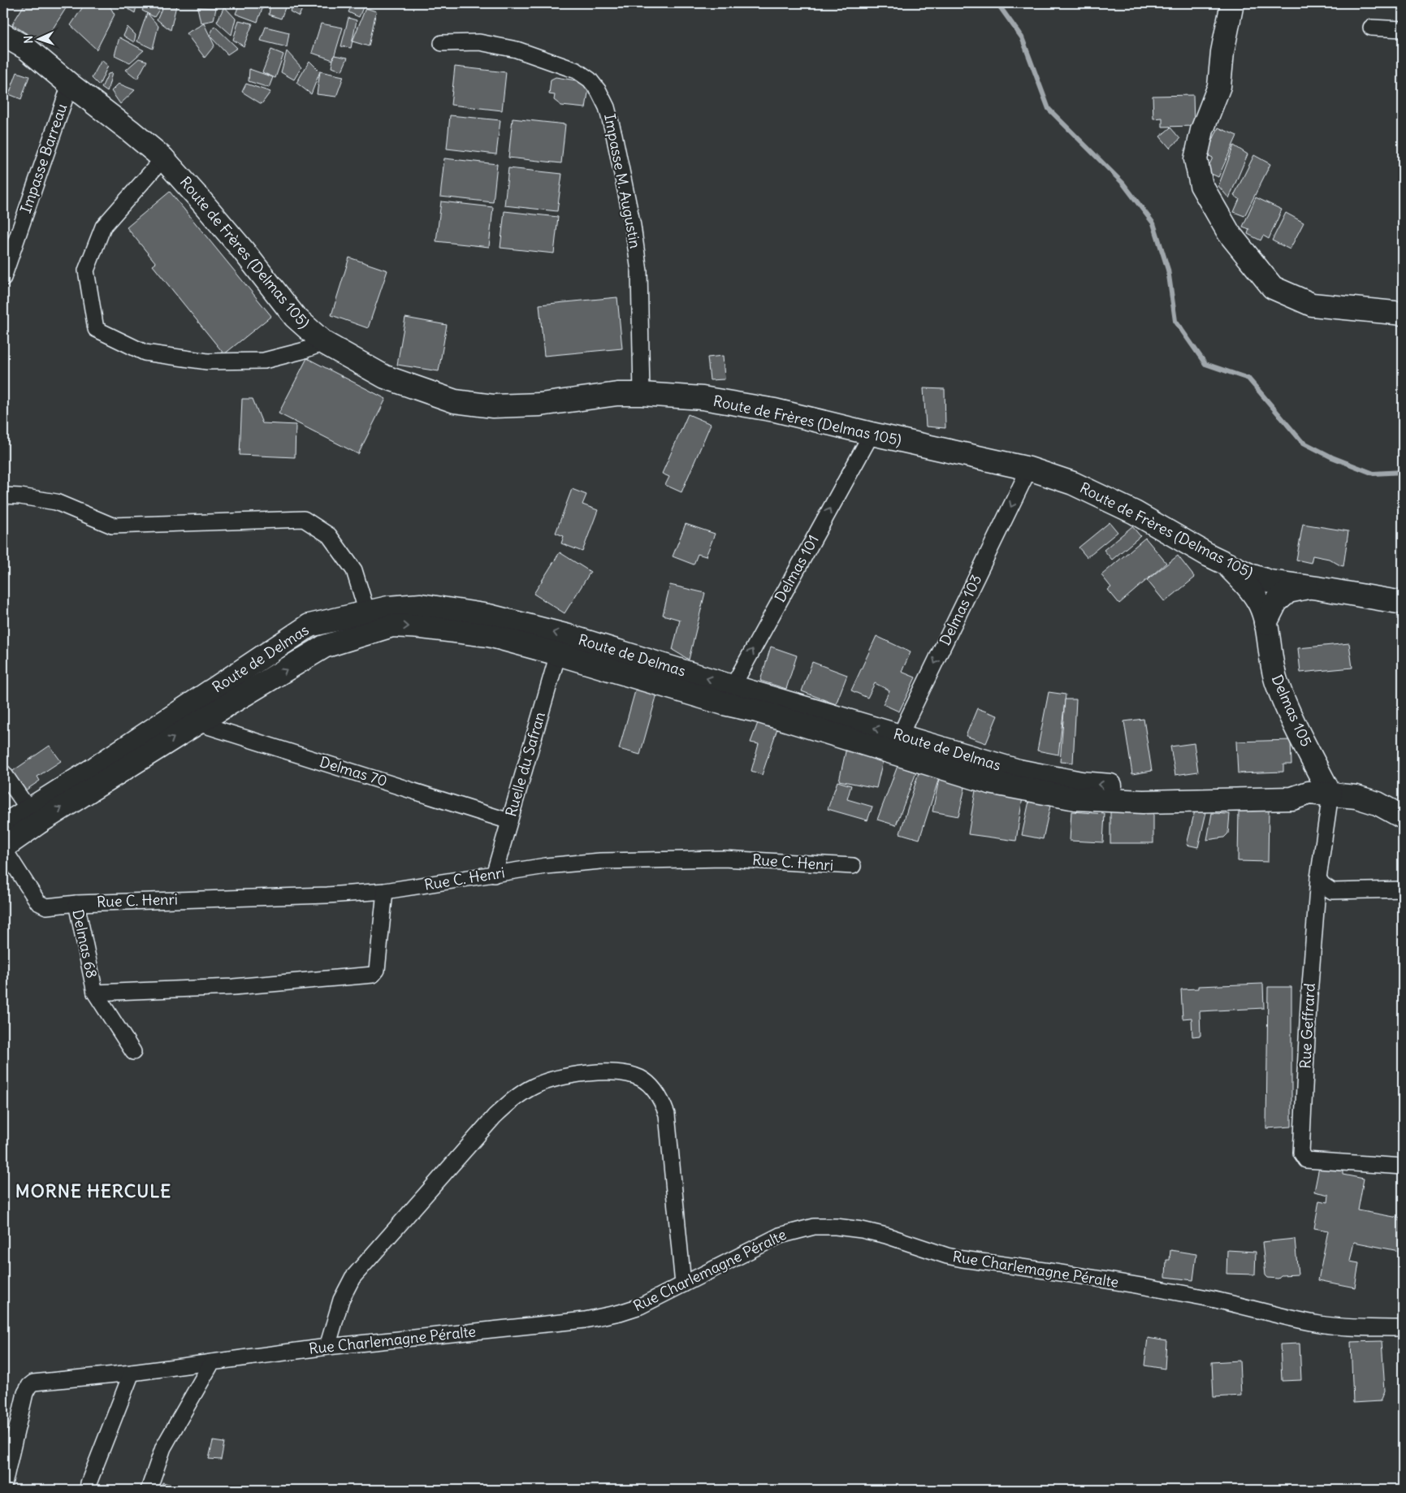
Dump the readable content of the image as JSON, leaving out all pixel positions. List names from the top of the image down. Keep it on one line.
{"streets":{"main road":["Route de Frères (Delmas 105)","Route de Delmas","Delmas 105"],"street":["Impasse Barreau","Impasse M. Augustin","Delmas 101","Delmas 103","Ruelle du Safran","Delmas 70","Rue C. Henri","Delmas 68","Rue Geffrard","Rue Charlemagne Péralte"]},"crossings":[["Impasse Barreau","Route de Frères (Delmas 105)"],["Impasse M. Augustin","Route de Frères (Delmas 105)"],["Route de Frères (Delmas 105)","Delmas 101"],["Route de Frères (Delmas 105)","Delmas 103"],["Route de Frères (Delmas 105)","Delmas 105"],["Delmas 101","Route de Delmas"],["Delmas 103","Route de Delmas"],["Route de Delmas","Delmas 105"],["Route de Delmas","Ruelle du Safran"],["Route de Delmas","Delmas 70"],["Route de Delmas","Delmas 68"],["Route de Delmas","Rue Geffrard"],["Delmas 105","Rue Geffrard"],["Ruelle du Safran","Delmas 70"],["Ruelle du Safran","Rue C. Henri"],["Rue C. Henri","Delmas 68"]],"one_way":["Delmas 101","Delmas 103"],"districts":["MORNE HERCULE"],"north":"left"}
